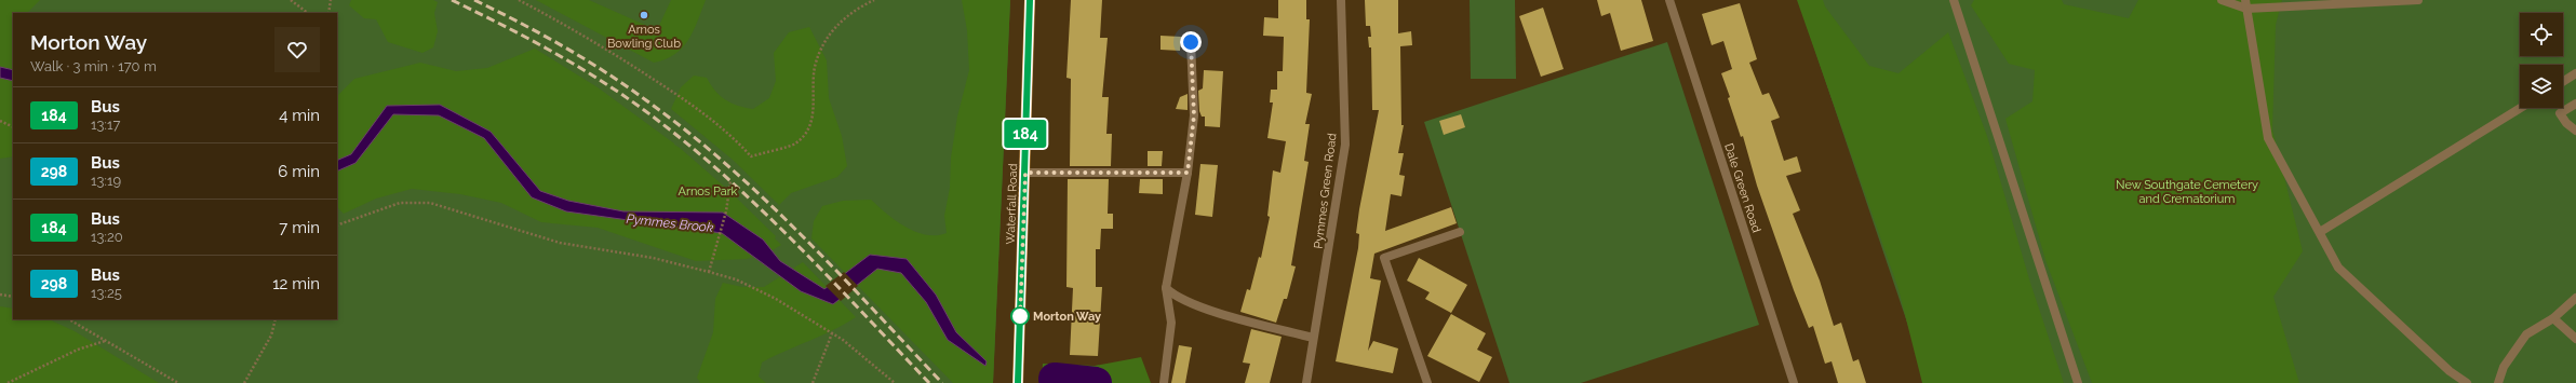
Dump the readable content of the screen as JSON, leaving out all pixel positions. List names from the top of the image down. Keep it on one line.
{"streets":{"main road":["Waterfall Road"],"street":["Dale Green Road","Pymmes Green Road"]},"water":["Pymmes Brook"],"parks":["New Southgate Cemetery and Crematorium","Arnos Park"],"places":["Arnos Bowling Club","Morton Way"],"lines":["bus line 184"],"page":{"on_map":"184","heading":["Morton Way","Walk · 3 min · 170 m"],"list":[{"mark":"184","name":"Bus","note":"13:17","value":"4 min"},{"mark":"298","name":"Bus","note":"13:19","value":"6 min"},{"mark":"184","name":"Bus","note":"13:20","value":"7 min"},{"mark":"298","name":"Bus","note":"13:25","value":"12 min"}]}}
